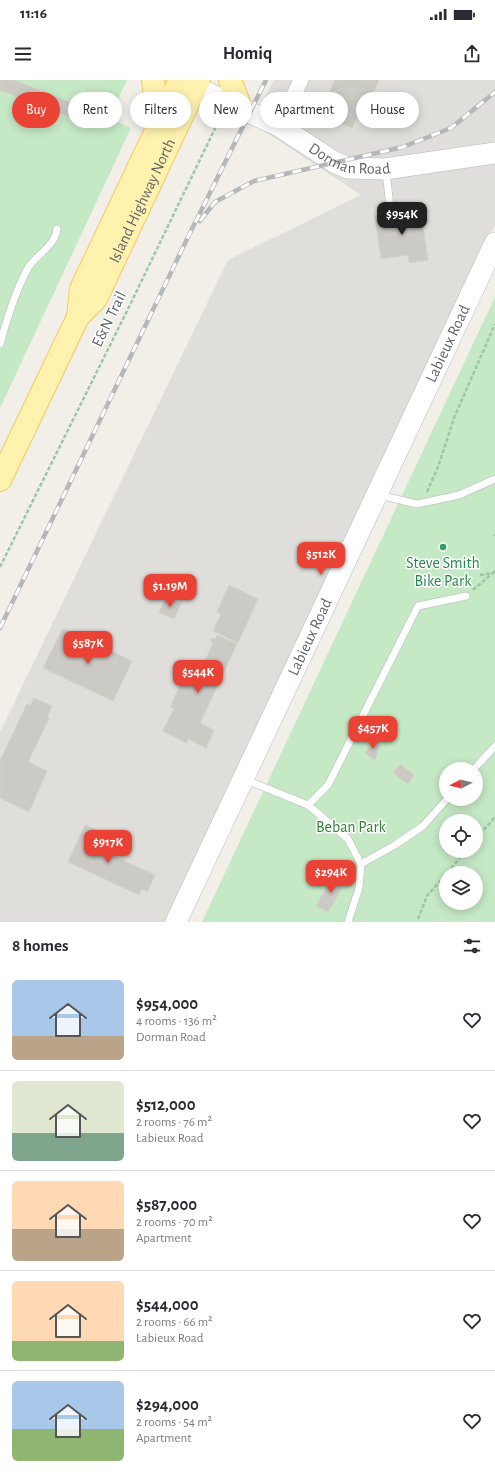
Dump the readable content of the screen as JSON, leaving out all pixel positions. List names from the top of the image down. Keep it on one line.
{"streets":{"main road":["Island Highway North"],"street":["Dorman Road","Labieux Road"],"path":["E&N Trail"]},"parks":["Beban Park"],"places":["Steve Smith Bike Park"],"north":"left","page":{"status":"11:16","header":"Homiq","chip":["Buy","Rent","Filters","New","Apartment","House"],"price":["$954K","$512K","$1.19M","$587K","$544K","$457K","$917K","$294K"],"heading":"8 homes","list":[{"name":"$954,000","note":"4 rooms · 136 m² · Dorman Road"},{"name":"$512,000","note":"2 rooms · 76 m² · Labieux Road"},{"name":"$587,000","note":"2 rooms · 70 m² · Apartment"},{"name":"$544,000","note":"2 rooms · 66 m² · Labieux Road"},{"name":"$294,000","note":"2 rooms · 54 m² · Apartment"}]}}
